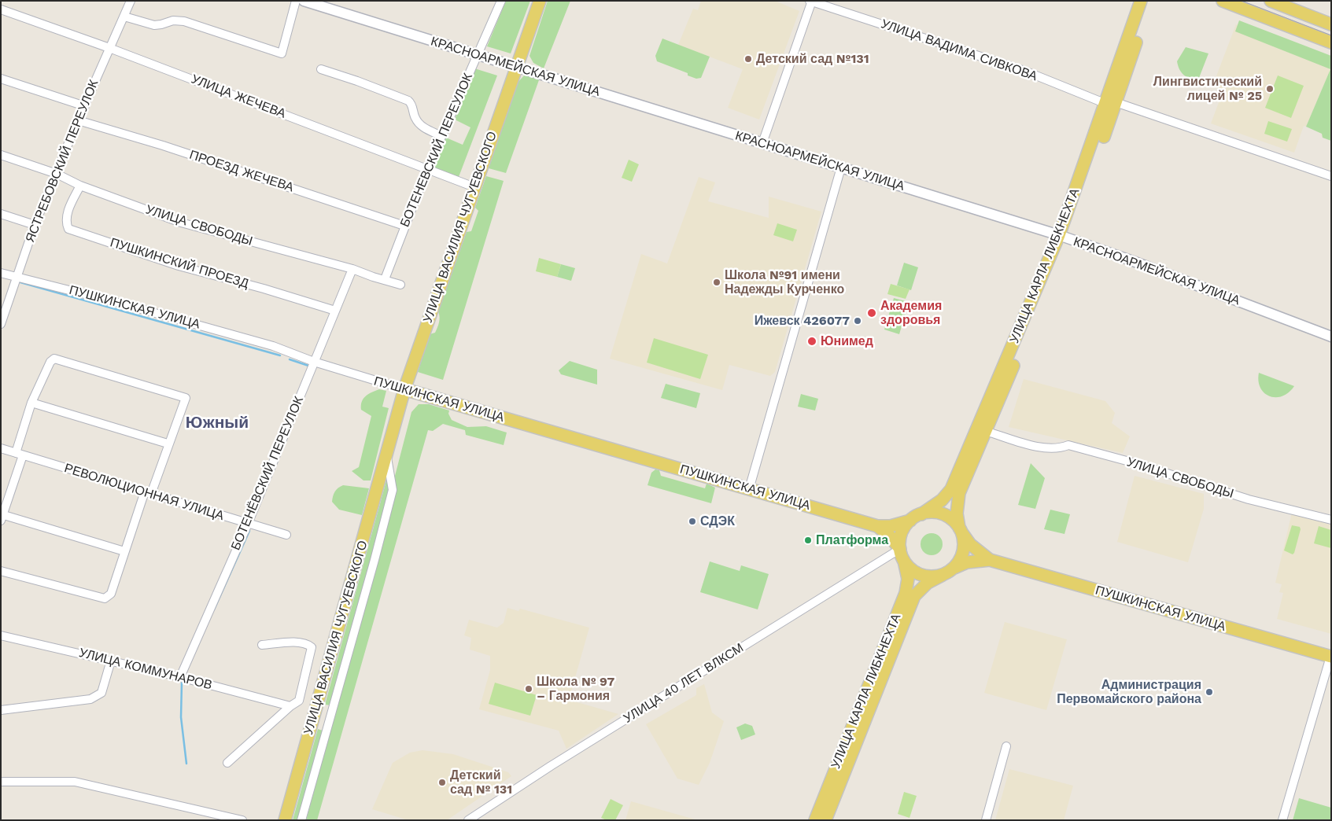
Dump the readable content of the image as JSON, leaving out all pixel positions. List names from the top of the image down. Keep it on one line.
{"streets":{"main road":["УЛИЦА ВАСИЛИЯ ЧУГУЕВСКОГО","УЛИЦА КАРЛА ЛИБКНЕХТА","ПУШКИНСКАЯ УЛИЦА"],"street":["УЛИЦА ВАДИМА СИВКОВА","КРАСНОАРМЕЙСКАЯ УЛИЦА","УЛИЦА ЖЕЧЕВА","БОТЕНЕВСКИЙ ПЕРЕУЛОК","ЯСТРЕБОВСКИЙ ПЕРЕУЛОК","ПРОЕЗД ЖЕЧЕВА","УЛИЦА СВОБОДЫ","ПУШКИНСКИЙ ПРОЕЗД","БОТЕНЁВСКИЙ ПЕРЕУЛОК","РЕВОЛЮЦИОННАЯ УЛИЦА","УЛИЦА КОММУНАРОВ","УЛИЦА 40 ЛЕТ ВЛКСМ"]},"crossings":[["УЛИЦА ВАДИМА СИВКОВА","УЛИЦА КАРЛА ЛИБКНЕХТА"],["КРАСНОАРМЕЙСКАЯ УЛИЦА","БОТЕНЕВСКИЙ ПЕРЕУЛОК"],["КРАСНОАРМЕЙСКАЯ УЛИЦА","УЛИЦА ВАСИЛИЯ ЧУГУЕВСКОГО"],["КРАСНОАРМЕЙСКАЯ УЛИЦА","УЛИЦА КАРЛА ЛИБКНЕХТА"],["УЛИЦА ЖЕЧЕВА","БОТЕНЕВСКИЙ ПЕРЕУЛОК"],["УЛИЦА ЖЕЧЕВА","ЯСТРЕБОВСКИЙ ПЕРЕУЛОК"],["УЛИЦА ЖЕЧЕВА","УЛИЦА ВАСИЛИЯ ЧУГУЕВСКОГО"],["БОТЕНЕВСКИЙ ПЕРЕУЛОК","ПРОЕЗД ЖЕЧЕВА"],["БОТЕНЕВСКИЙ ПЕРЕУЛОК","УЛИЦА СВОБОДЫ"],["ЯСТРЕБОВСКИЙ ПЕРЕУЛОК","ПРОЕЗД ЖЕЧЕВА"],["ЯСТРЕБОВСКИЙ ПЕРЕУЛОК","УЛИЦА СВОБОДЫ"],["ЯСТРЕБОВСКИЙ ПЕРЕУЛОК","ПУШКИНСКАЯ УЛИЦА"],["УЛИЦА СВОБОДЫ","ПУШКИНСКИЙ ПРОЕЗД"],["УЛИЦА СВОБОДЫ","УЛИЦА КАРЛА ЛИБКНЕХТА"],["УЛИЦА СВОБОДЫ","БОТЕНЁВСКИЙ ПЕРЕУЛОК"],["УЛИЦА ВАСИЛИЯ ЧУГУЕВСКОГО","ПУШКИНСКАЯ УЛИЦА"],["ПУШКИНСКИЙ ПРОЕЗД","БОТЕНЁВСКИЙ ПЕРЕУЛОК"],["УЛИЦА КАРЛА ЛИБКНЕХТА","ПУШКИНСКАЯ УЛИЦА"],["УЛИЦА КАРЛА ЛИБКНЕХТА","УЛИЦА 40 ЛЕТ ВЛКСМ"],["ПУШКИНСКАЯ УЛИЦА","БОТЕНЁВСКИЙ ПЕРЕУЛОК"],["ПУШКИНСКАЯ УЛИЦА","УЛИЦА 40 ЛЕТ ВЛКСМ"],["БОТЕНЁВСКИЙ ПЕРЕУЛОК","РЕВОЛЮЦИОННАЯ УЛИЦА"],["БОТЕНЁВСКИЙ ПЕРЕУЛОК","УЛИЦА КОММУНАРОВ"]],"districts":["Южный"],"places":["Детский сад №131","Лингвистический лицей № 25","Школа №91 имени Надежды Курченко","Академия здоровья","Ижевск 426077","Юнимед","СДЭК","Платформа","Школа № 97 – Гармония","Администрация Первомайского района","Детский сад № 131"]}
